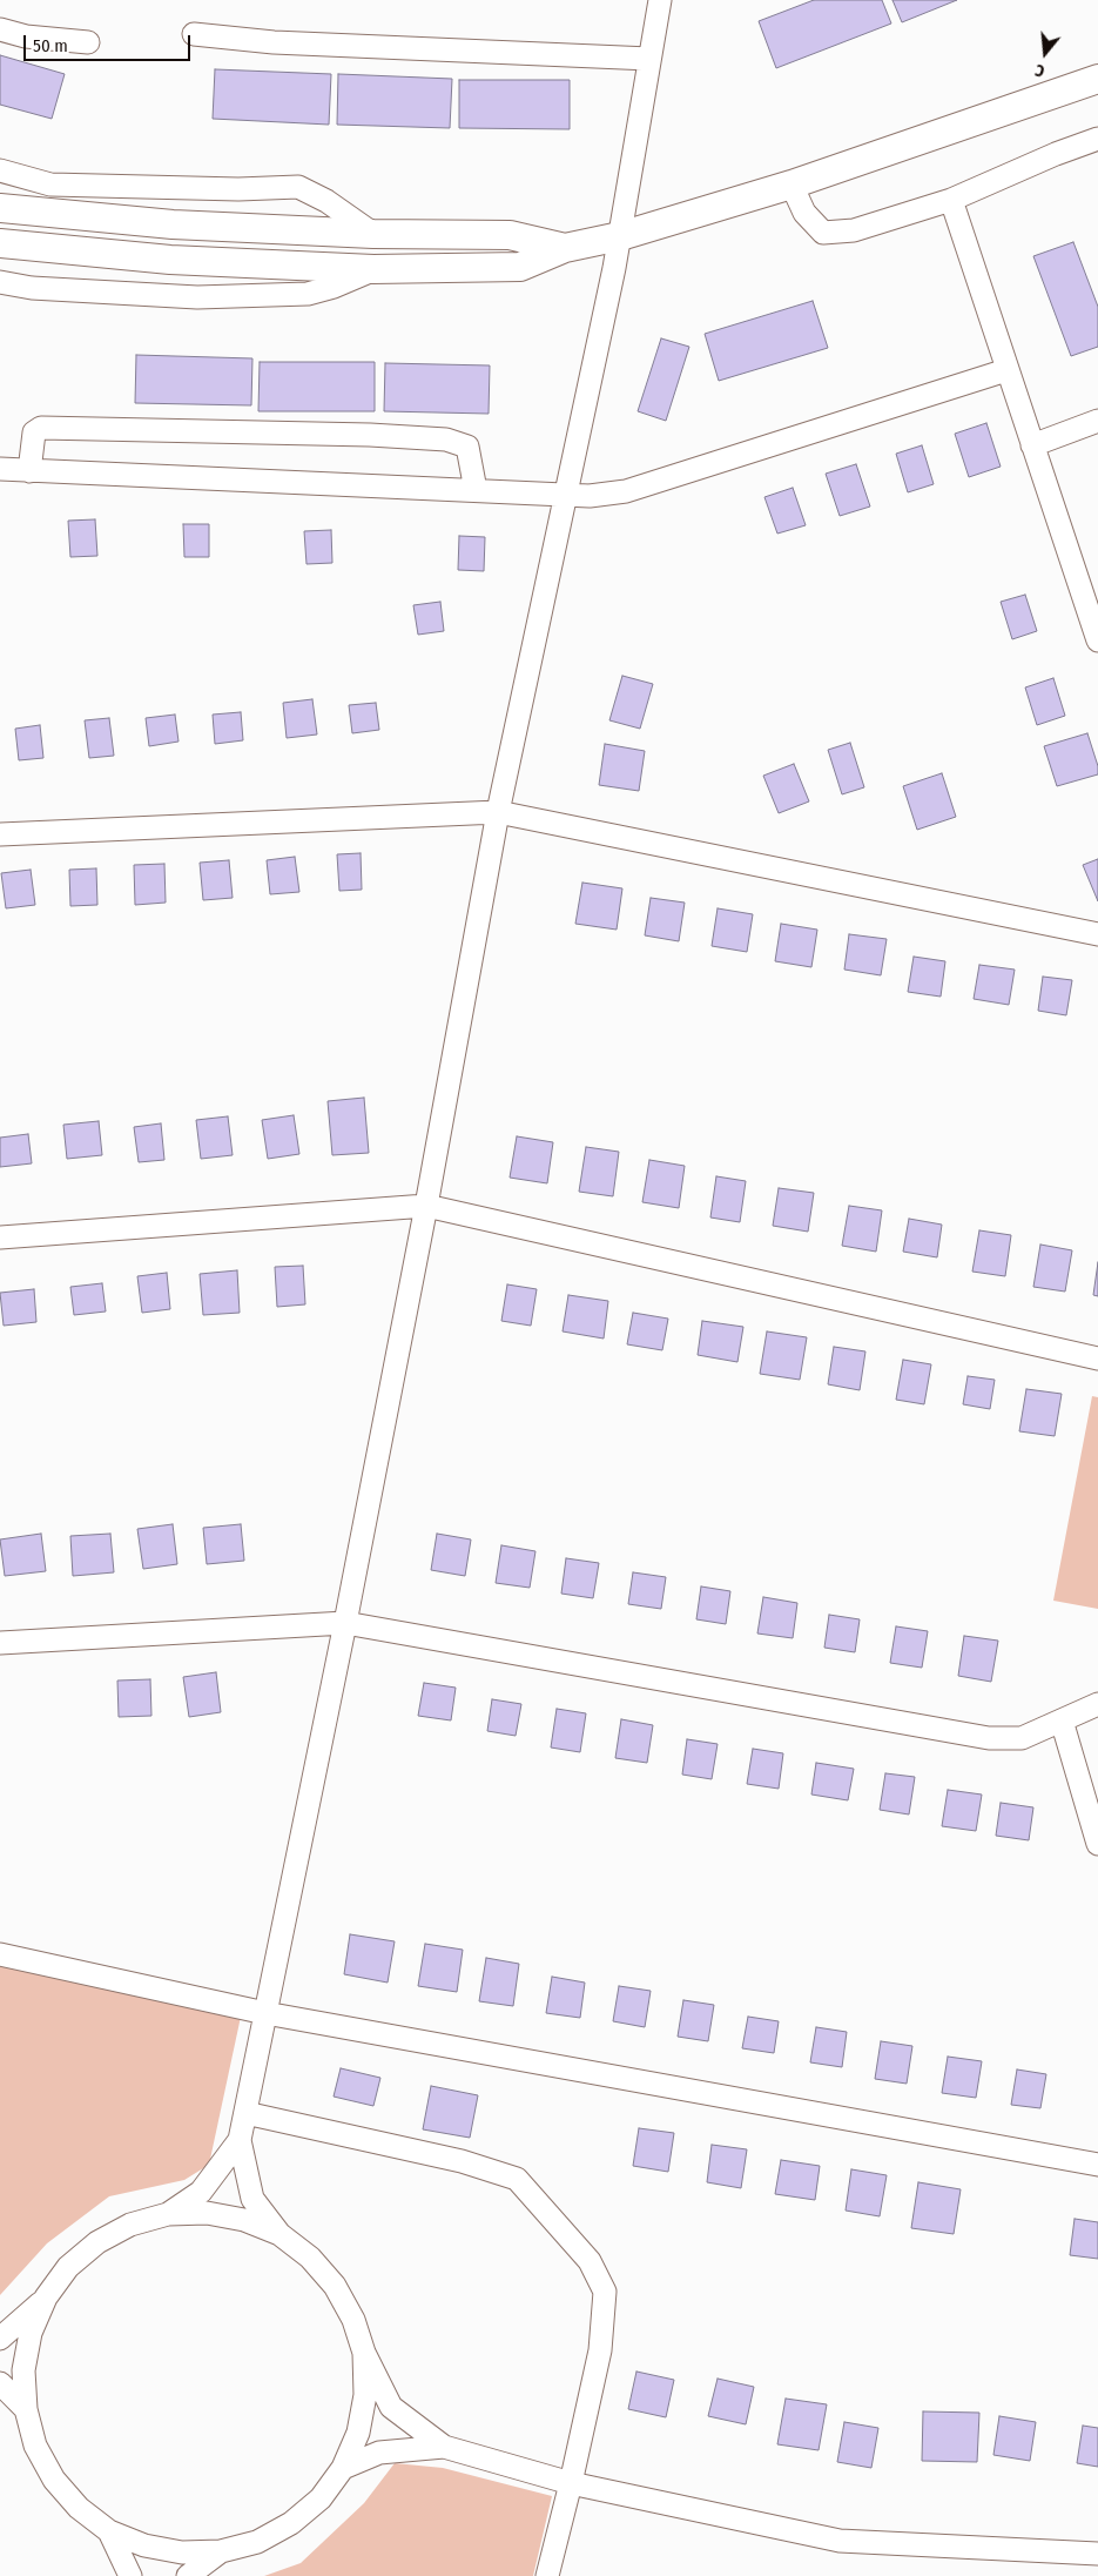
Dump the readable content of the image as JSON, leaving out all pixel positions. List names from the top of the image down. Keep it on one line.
{"scale_bar":"50 m","north":"bottom"}
